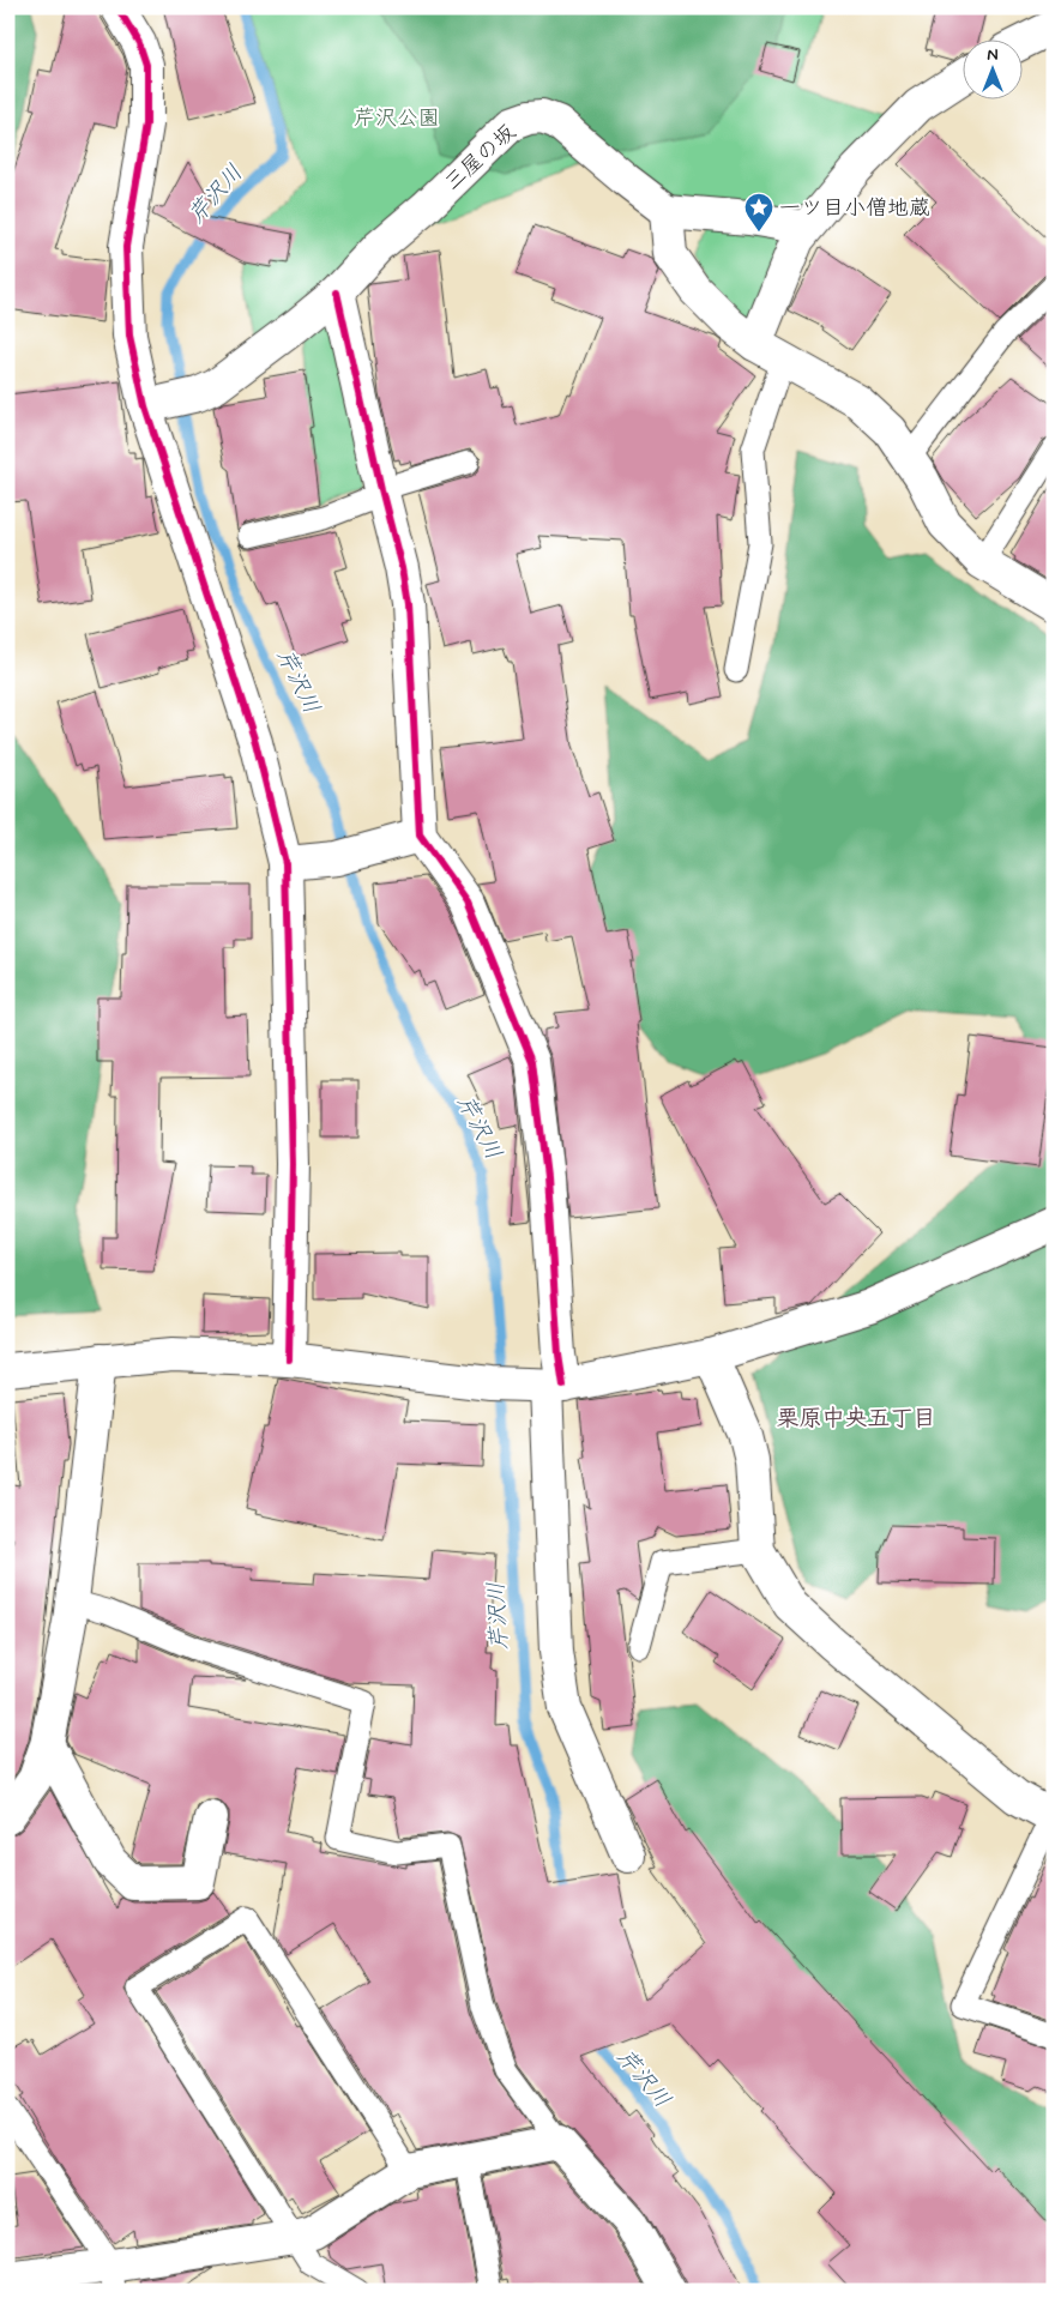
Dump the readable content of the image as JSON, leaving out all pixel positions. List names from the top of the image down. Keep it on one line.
{"streets":{"street":["三屋の坂"]},"districts":["栗原中央五丁目"],"water":["芹沢川"],"parks":["芹沢公園"],"places":{"place":["一ツ目小僧地蔵"]},"north":"top"}
